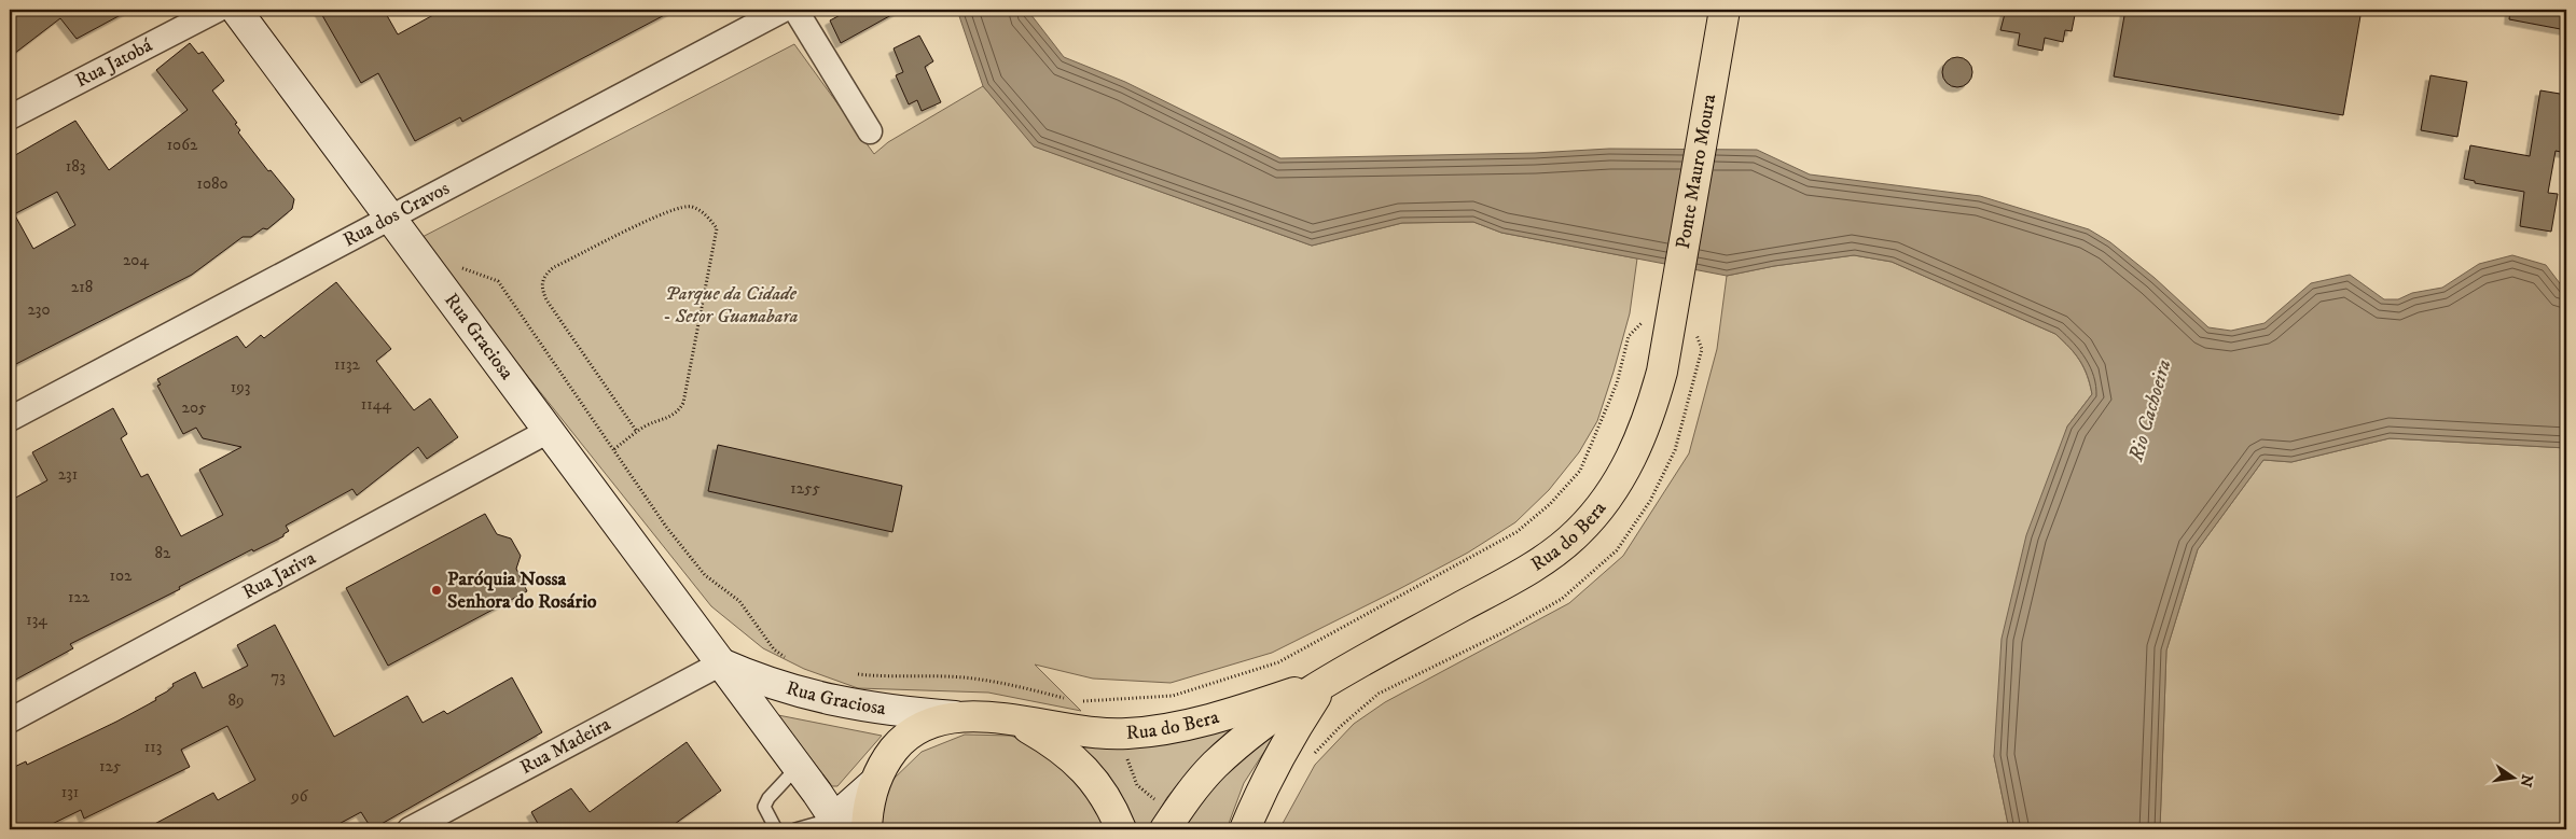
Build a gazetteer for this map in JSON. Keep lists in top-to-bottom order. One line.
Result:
{"streets":{"main road":["Ponte Mauro Moura","Rua Graciosa","Rua do Bera"],"street":["Rua Jatobá","Rua dos Cravos","Rua Jariva","Rua Madeira"]},"crossings":[["Ponte Mauro Moura","Rua do Bera"],["Rua dos Cravos","Rua Graciosa"],["Rua Graciosa","Rua do Bera"],["Rua Graciosa","Rua Jariva"],["Rua Graciosa","Rua Madeira"]],"water":["Rio Cachoeira"],"parks":["Parque da Cidade - Setor Guanabara"],"places":["Paróquia Nossa Senhora do Rosário"],"house_numbers":["1062","183","1080","204","218","230","1132","193","1144","205","231","1255","82","102","122","134","73","89","113","125","131","96"],"north":"right"}
